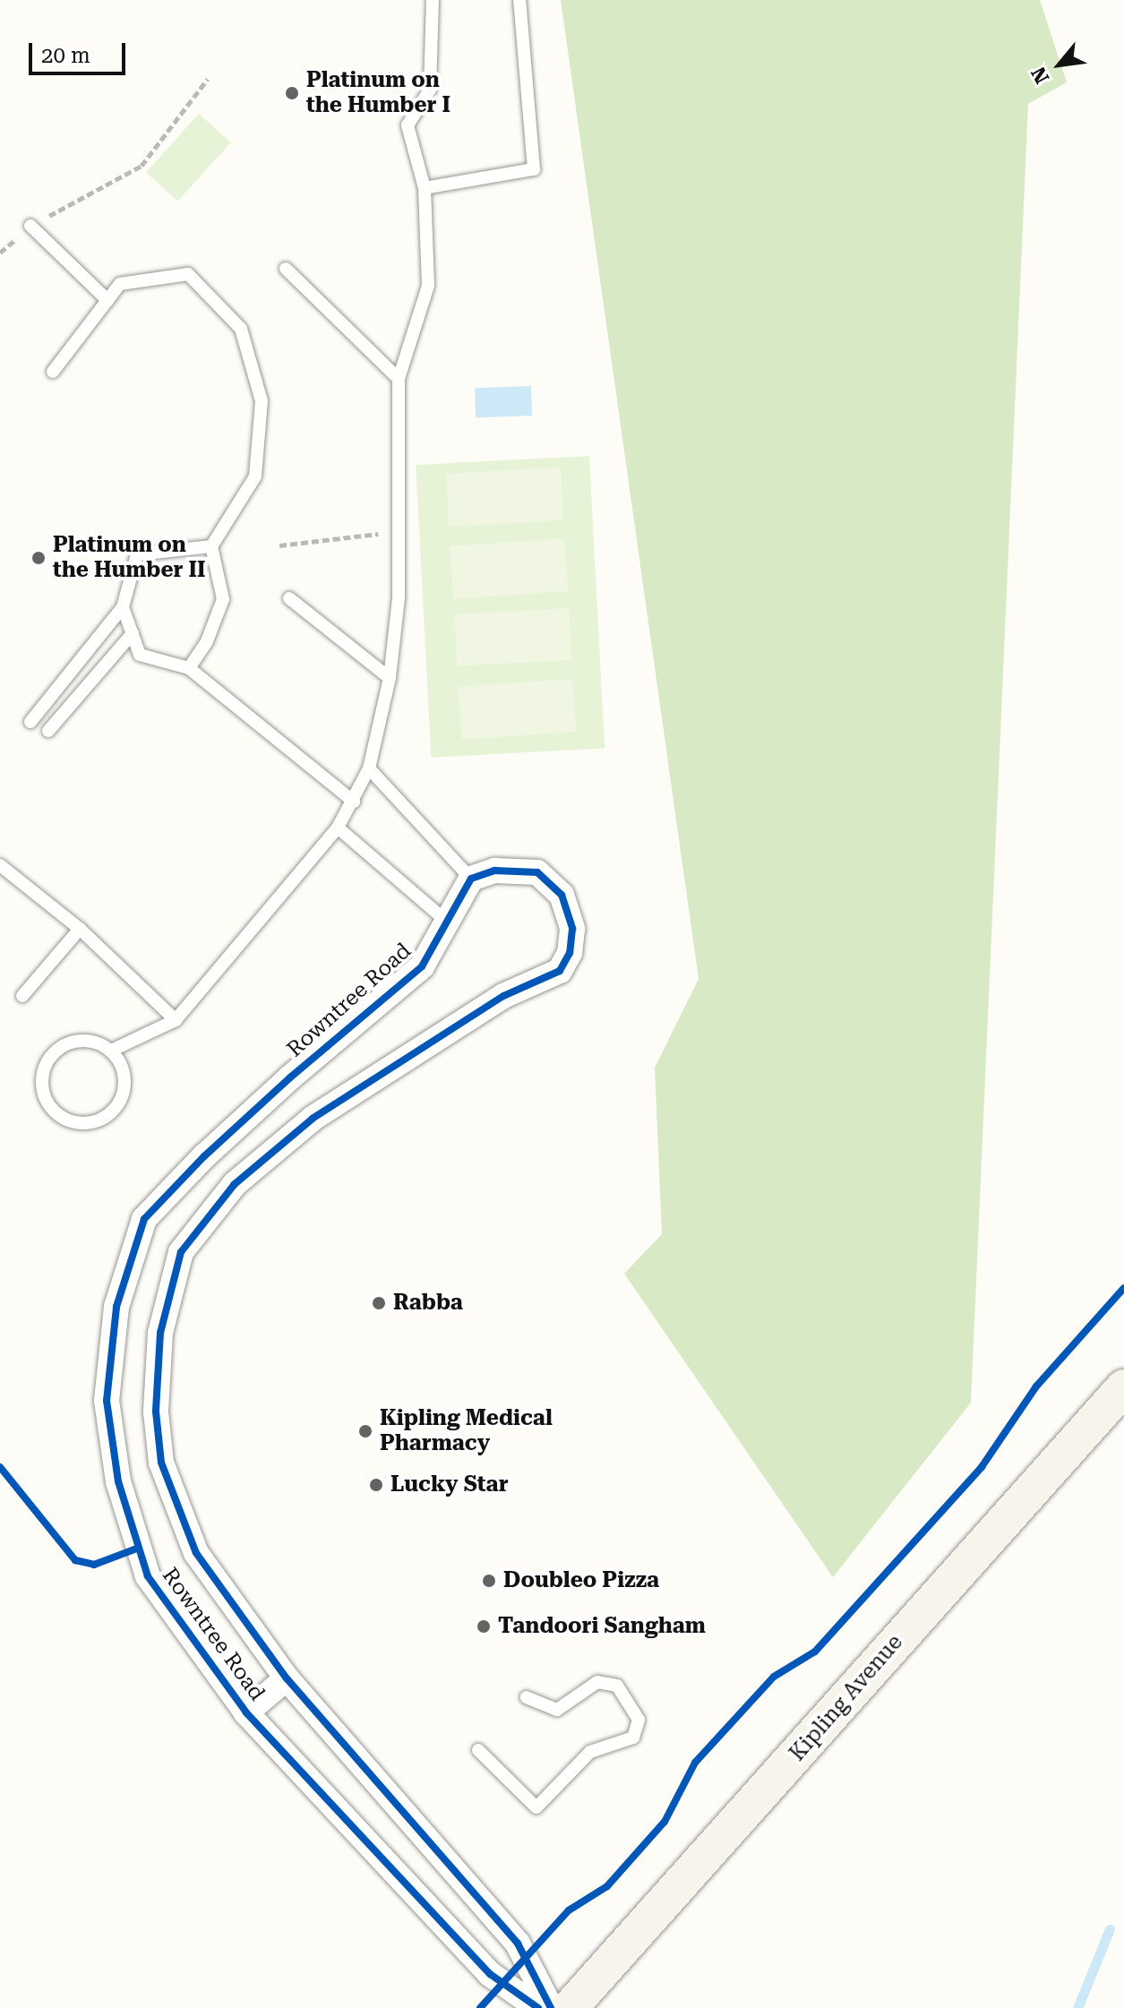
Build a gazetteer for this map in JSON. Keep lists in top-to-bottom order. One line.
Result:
{"streets":{"main road":["Kipling Avenue"],"street":["Rowntree Road"]},"places":["Platinum on the Humber I","Platinum on the Humber II","Rabba","Kipling Medical Pharmacy","Lucky Star","Doubleo Pizza","Tandoori Sangham"],"scale_bar":"20 m","north":"bottom left"}
